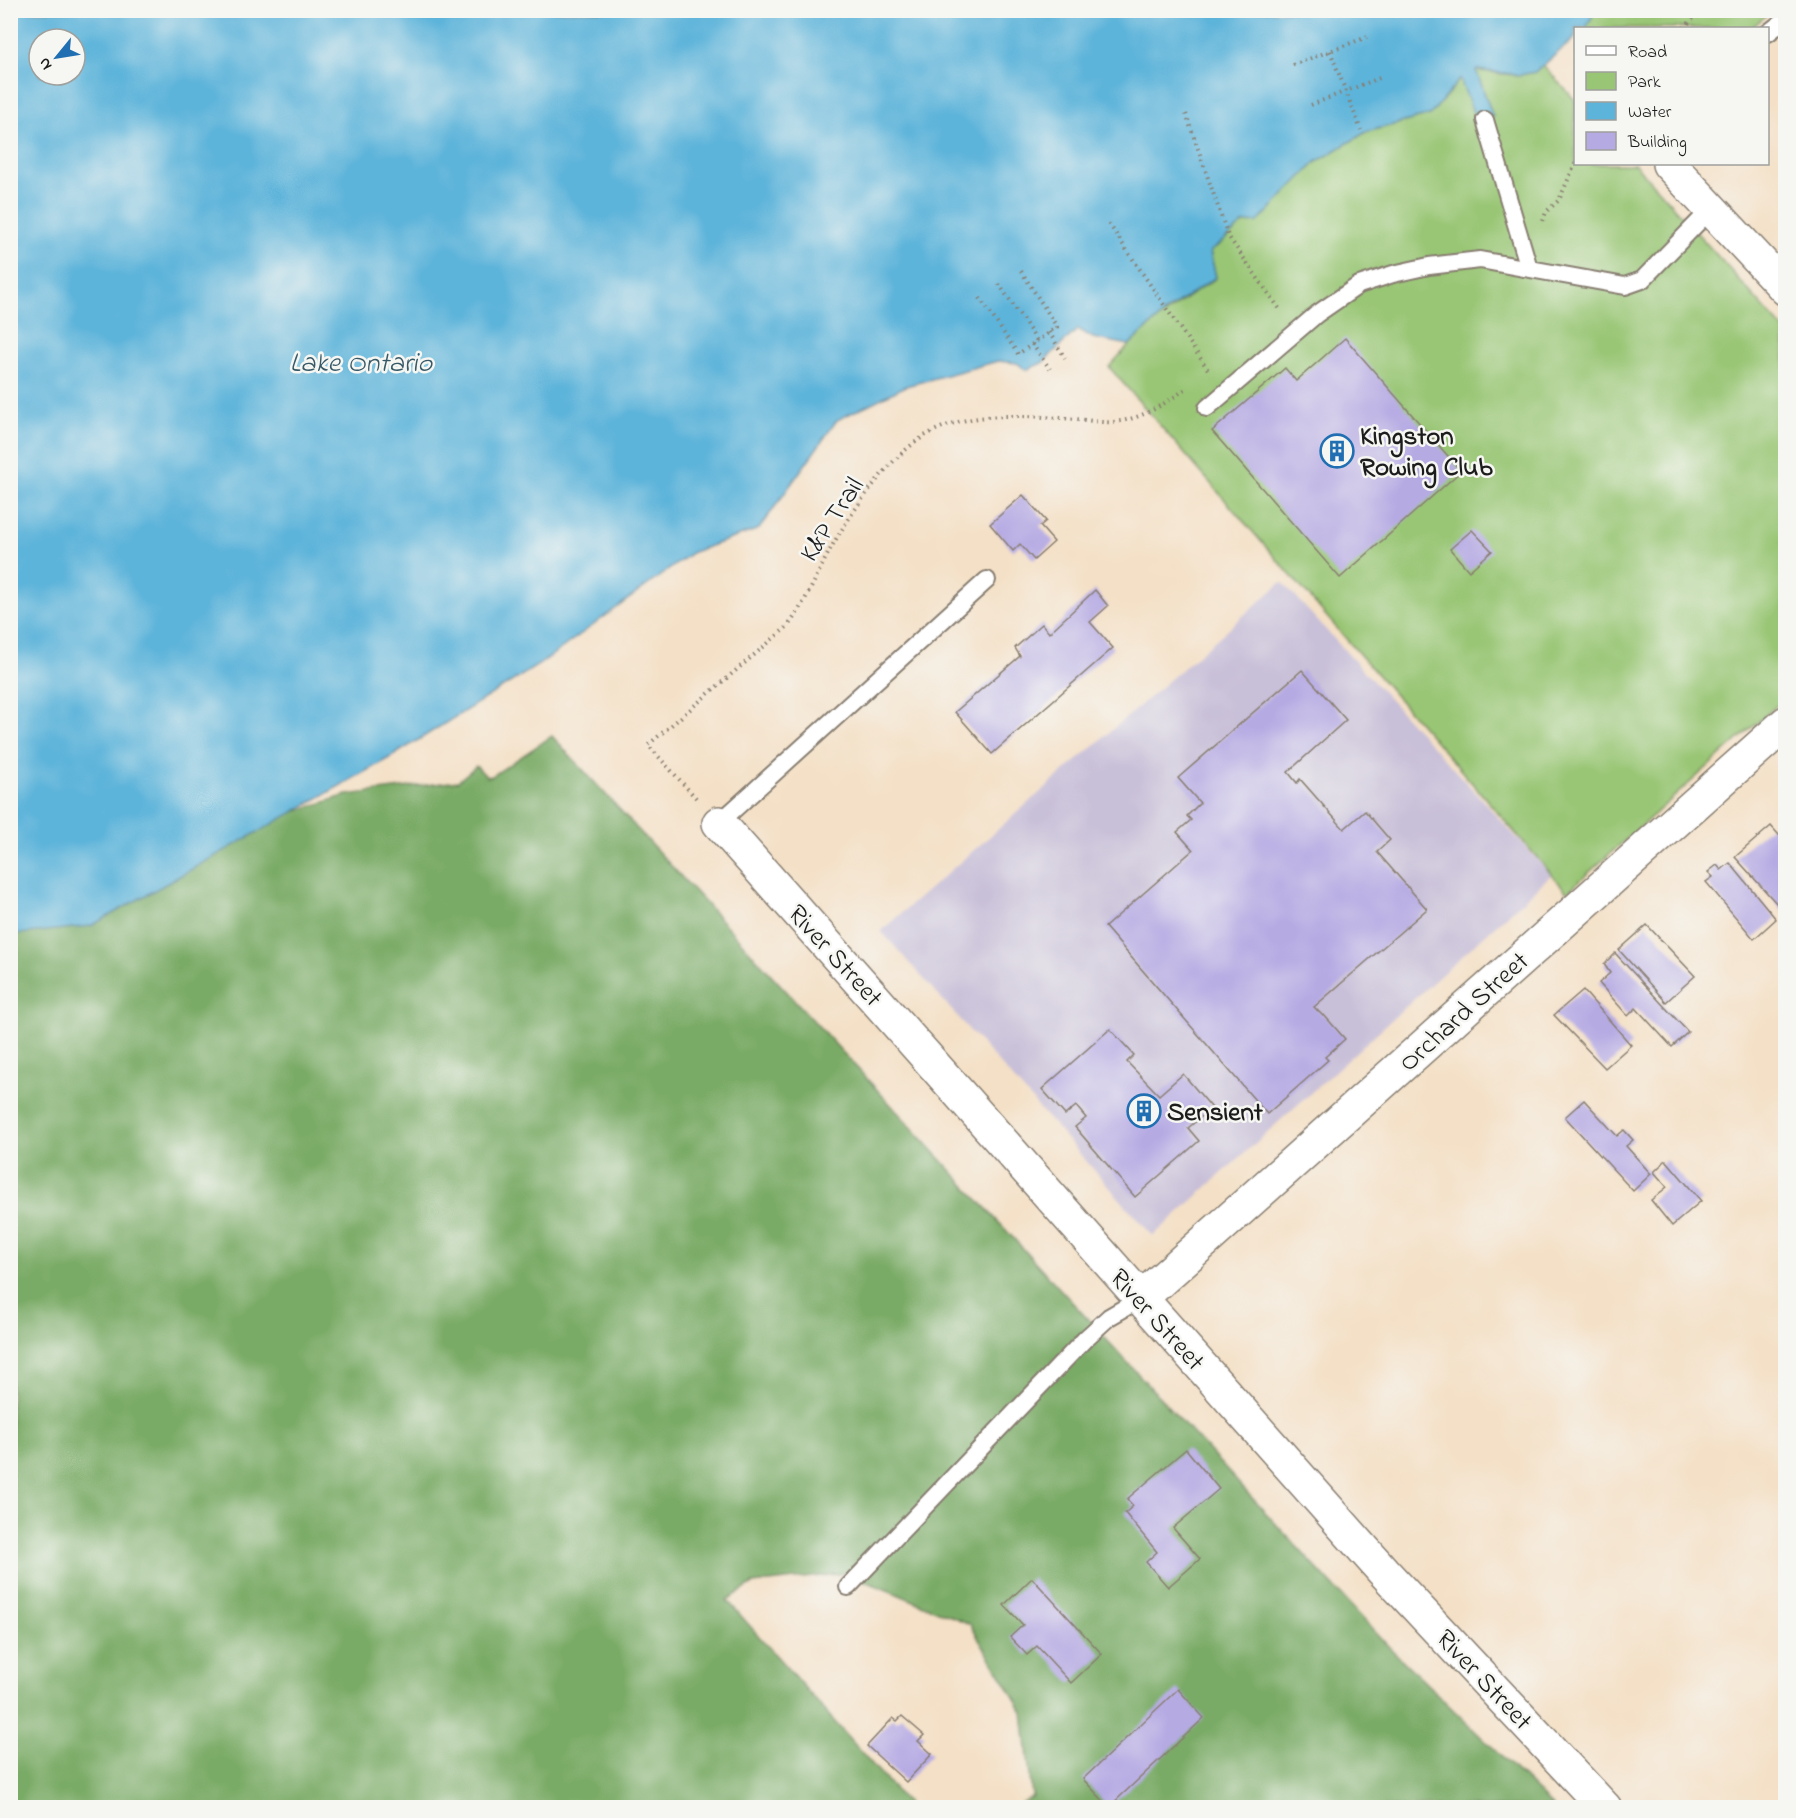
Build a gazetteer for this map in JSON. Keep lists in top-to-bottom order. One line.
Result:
{"streets":{"street":["River Street","Orchard Street"],"path":["K&P Trail"]},"crossings":[["K&P Trail","River Street"],["River Street","Orchard Street"]],"water":["Lake Ontario"],"places":{"building":["Kingston Rowing Club","Sensient"]},"legend":["Road","Park","Water","Building"],"north":"bottom left"}
